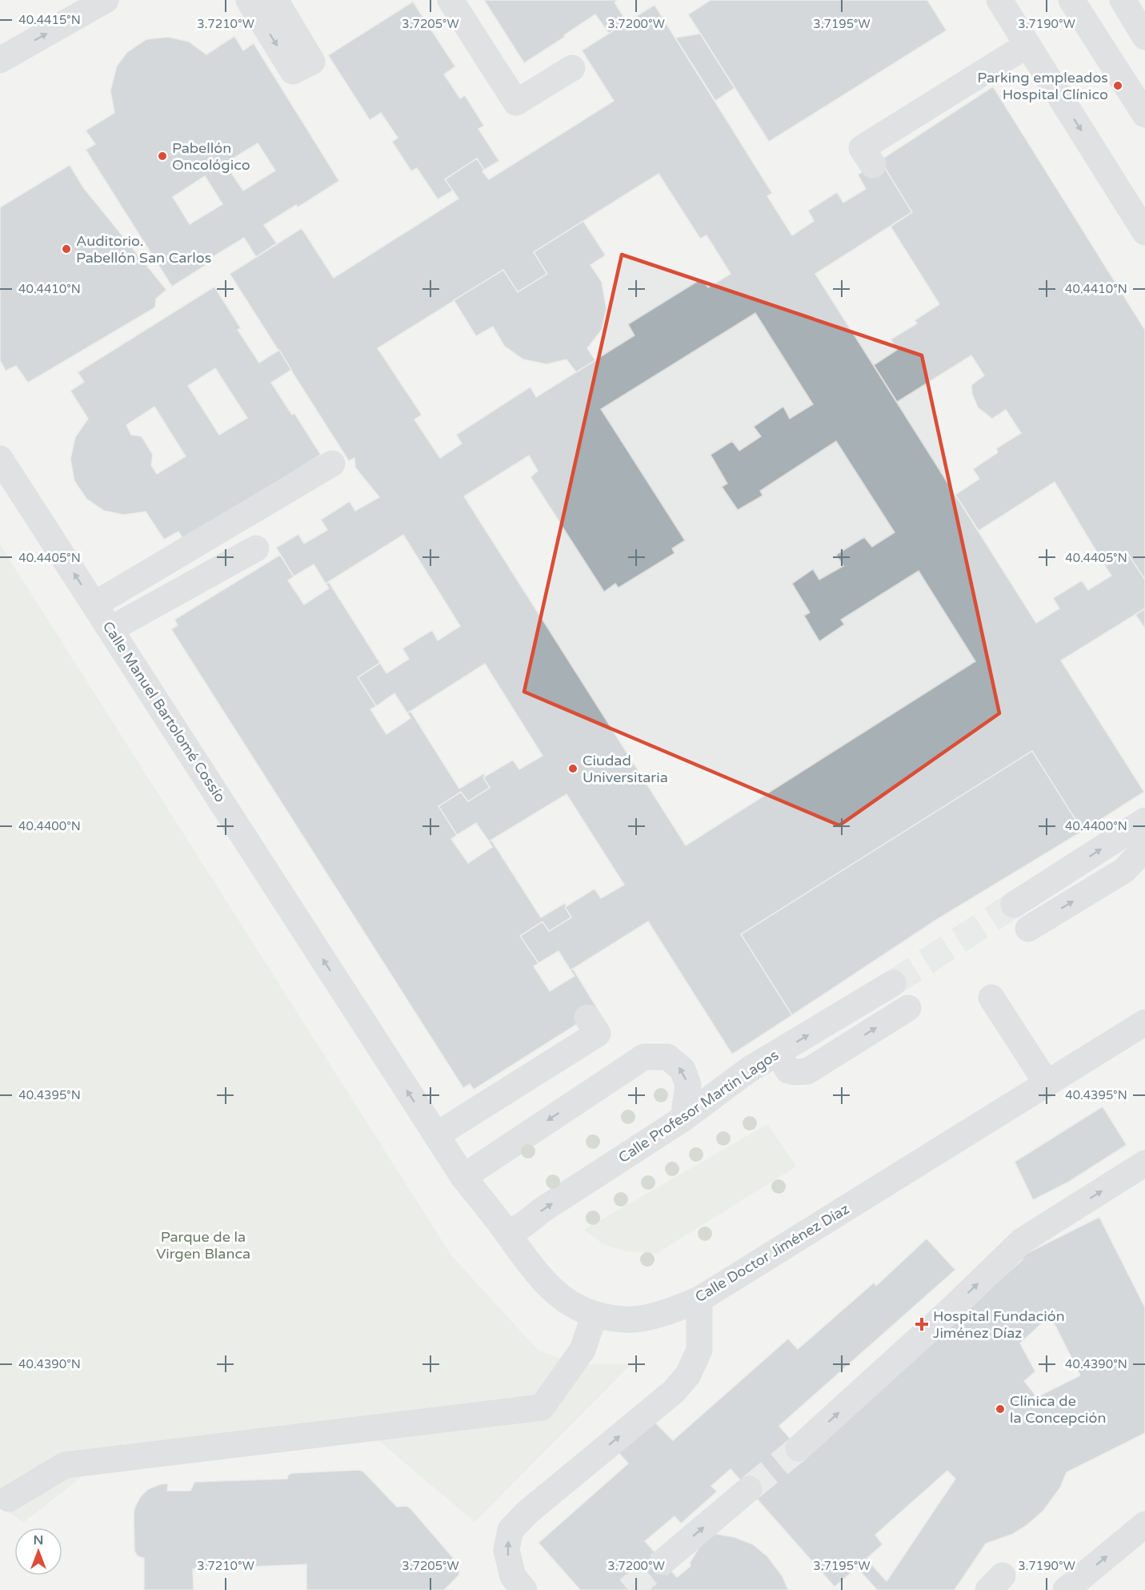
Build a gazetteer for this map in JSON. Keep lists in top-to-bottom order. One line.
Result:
{"streets":{"street":["Calle Manuel Bartolomé Cossío","Calle Profesor Martín Lagos","Calle Doctor Jiménez Díaz"]},"crossings":[["Calle Manuel Bartolomé Cossío","Calle Doctor Jiménez Díaz"],["Calle Profesor Martín Lagos","Calle Doctor Jiménez Díaz"]],"one_way":["Calle Manuel Bartolomé Cossío"],"parks":["Parque de la Virgen Blanca"],"places":{"other":["Parking empleados Hospital Clínico","Pabellón Oncológico","Auditorio. Pabellón San Carlos","Ciudad Universitaria","Clínica de la Concepción"],"health":["Hospital Fundación Jiménez Díaz"]},"north":"top","coordinates":["40.4415°N","3.7210°W","3.7205°W","3.7200°W","3.7195°W","3.7190°W","40.4410°N","40.4405°N","40.4400°N","40.4395°N","40.4390°N"]}
